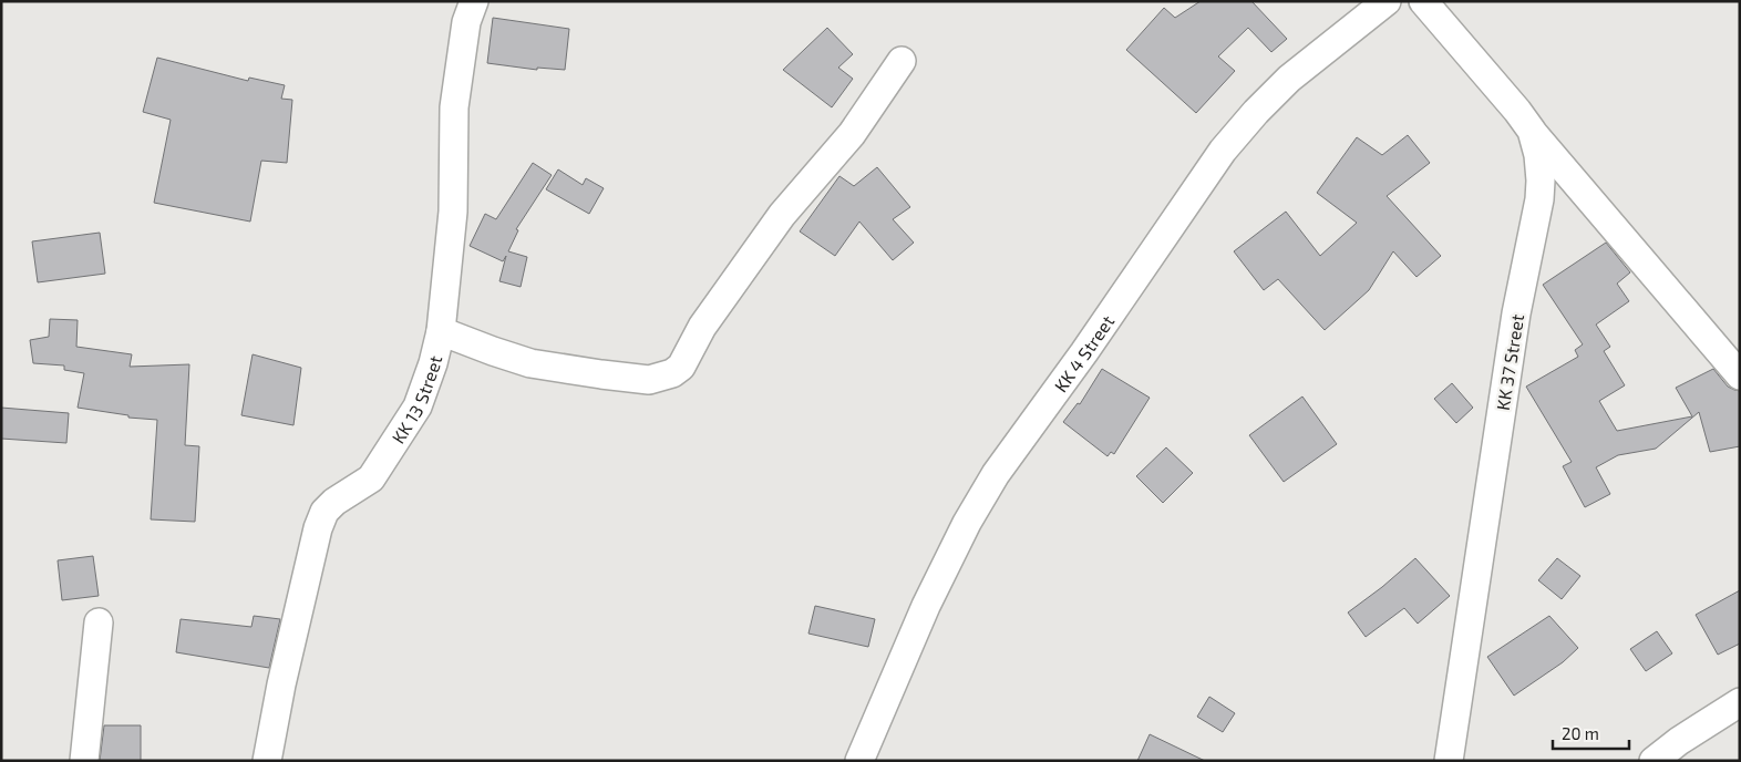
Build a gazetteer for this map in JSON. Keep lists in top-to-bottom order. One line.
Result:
{"streets":{"street":["KK 4 Street","KK 37 Street","KK 13 Street"]},"scale_bar":"20 m"}
